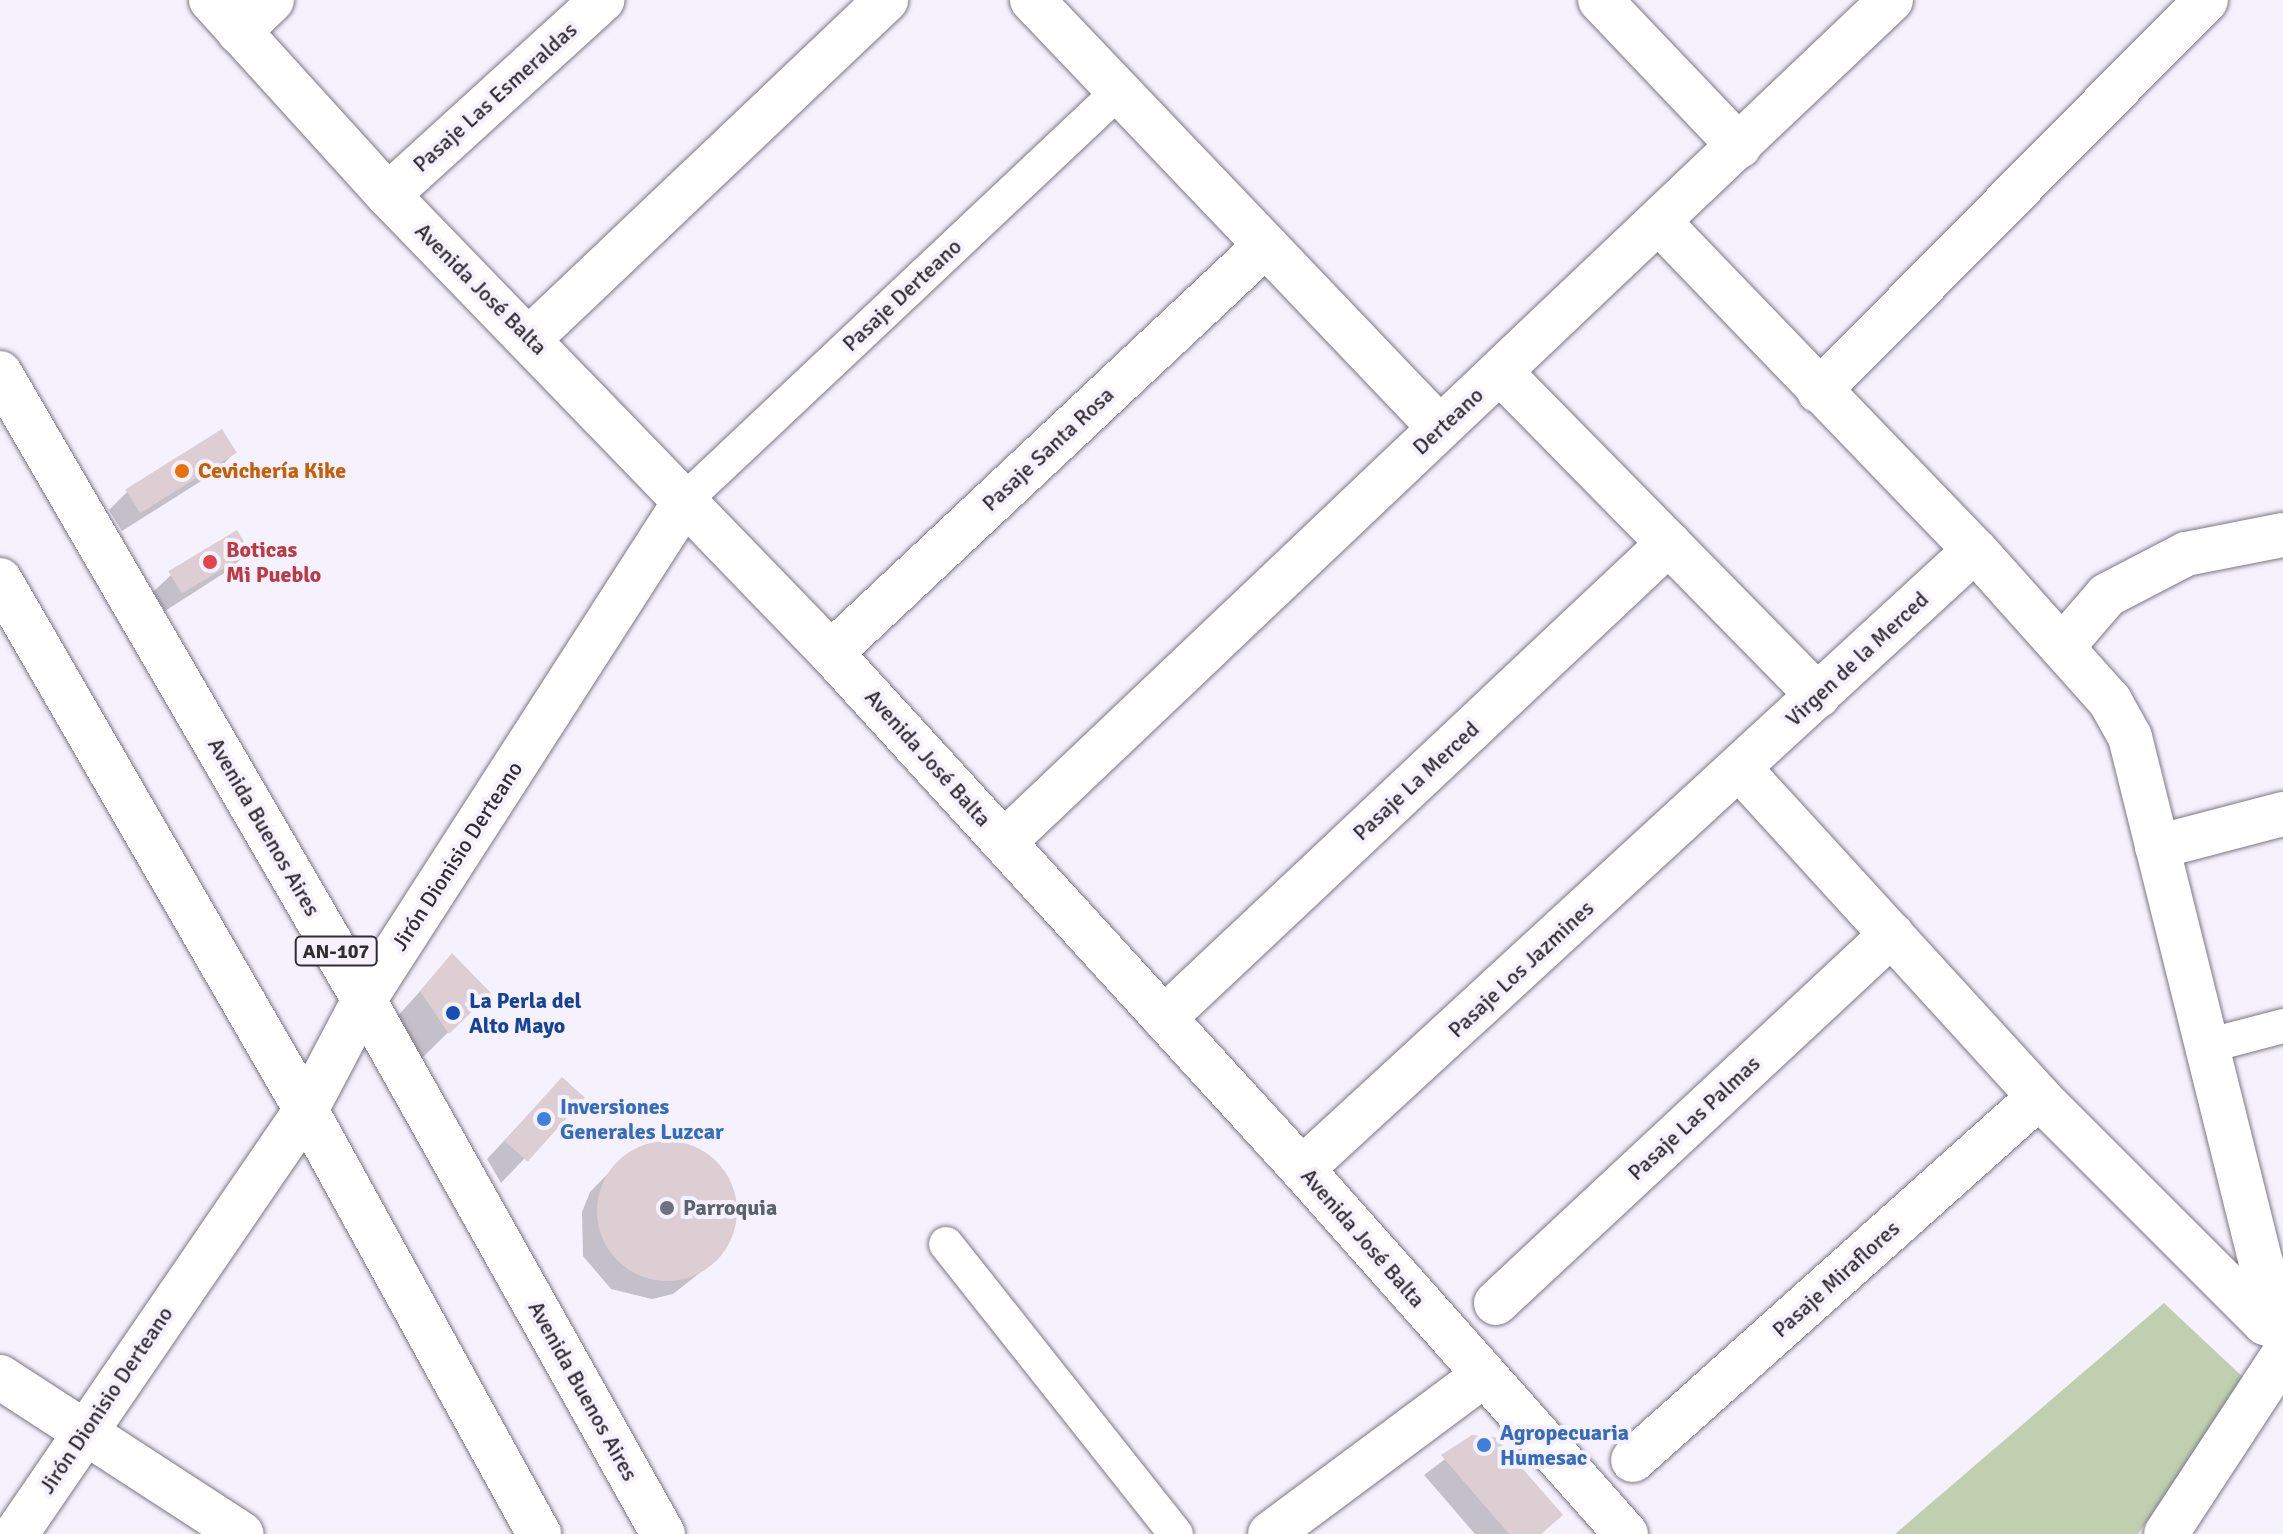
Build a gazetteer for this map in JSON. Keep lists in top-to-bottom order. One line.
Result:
{"streets":{"street":["Pasaje Las Esmeraldas","Avenida José Balta","Pasaje Derteano","Derteano","Pasaje Santa Rosa","Virgen de la Merced","Pasaje La Merced","Avenida Buenos Aires","Jirón Dionisio Derteano","AN-107","Pasaje Los Jazmines","Pasaje Las Palmas","Pasaje Miraflores"]},"crossings":[["Pasaje Las Esmeraldas","Avenida José Balta"],["Avenida José Balta","Pasaje Derteano"],["Avenida José Balta","Derteano"],["Avenida José Balta","Pasaje Santa Rosa"],["Avenida José Balta","Pasaje La Merced"],["Avenida José Balta","Jirón Dionisio Derteano"],["Avenida José Balta","Pasaje Los Jazmines"],["Pasaje Derteano","Jirón Dionisio Derteano"],["Virgen de la Merced","Pasaje Los Jazmines"],["Avenida Buenos Aires","Jirón Dionisio Derteano"]],"places":["Cevichería Kike","Boticas Mi Pueblo","La Perla del Alto Mayo","Inversiones Generales Luzcar","Parroquia","Agropecuaria Humesac"]}
